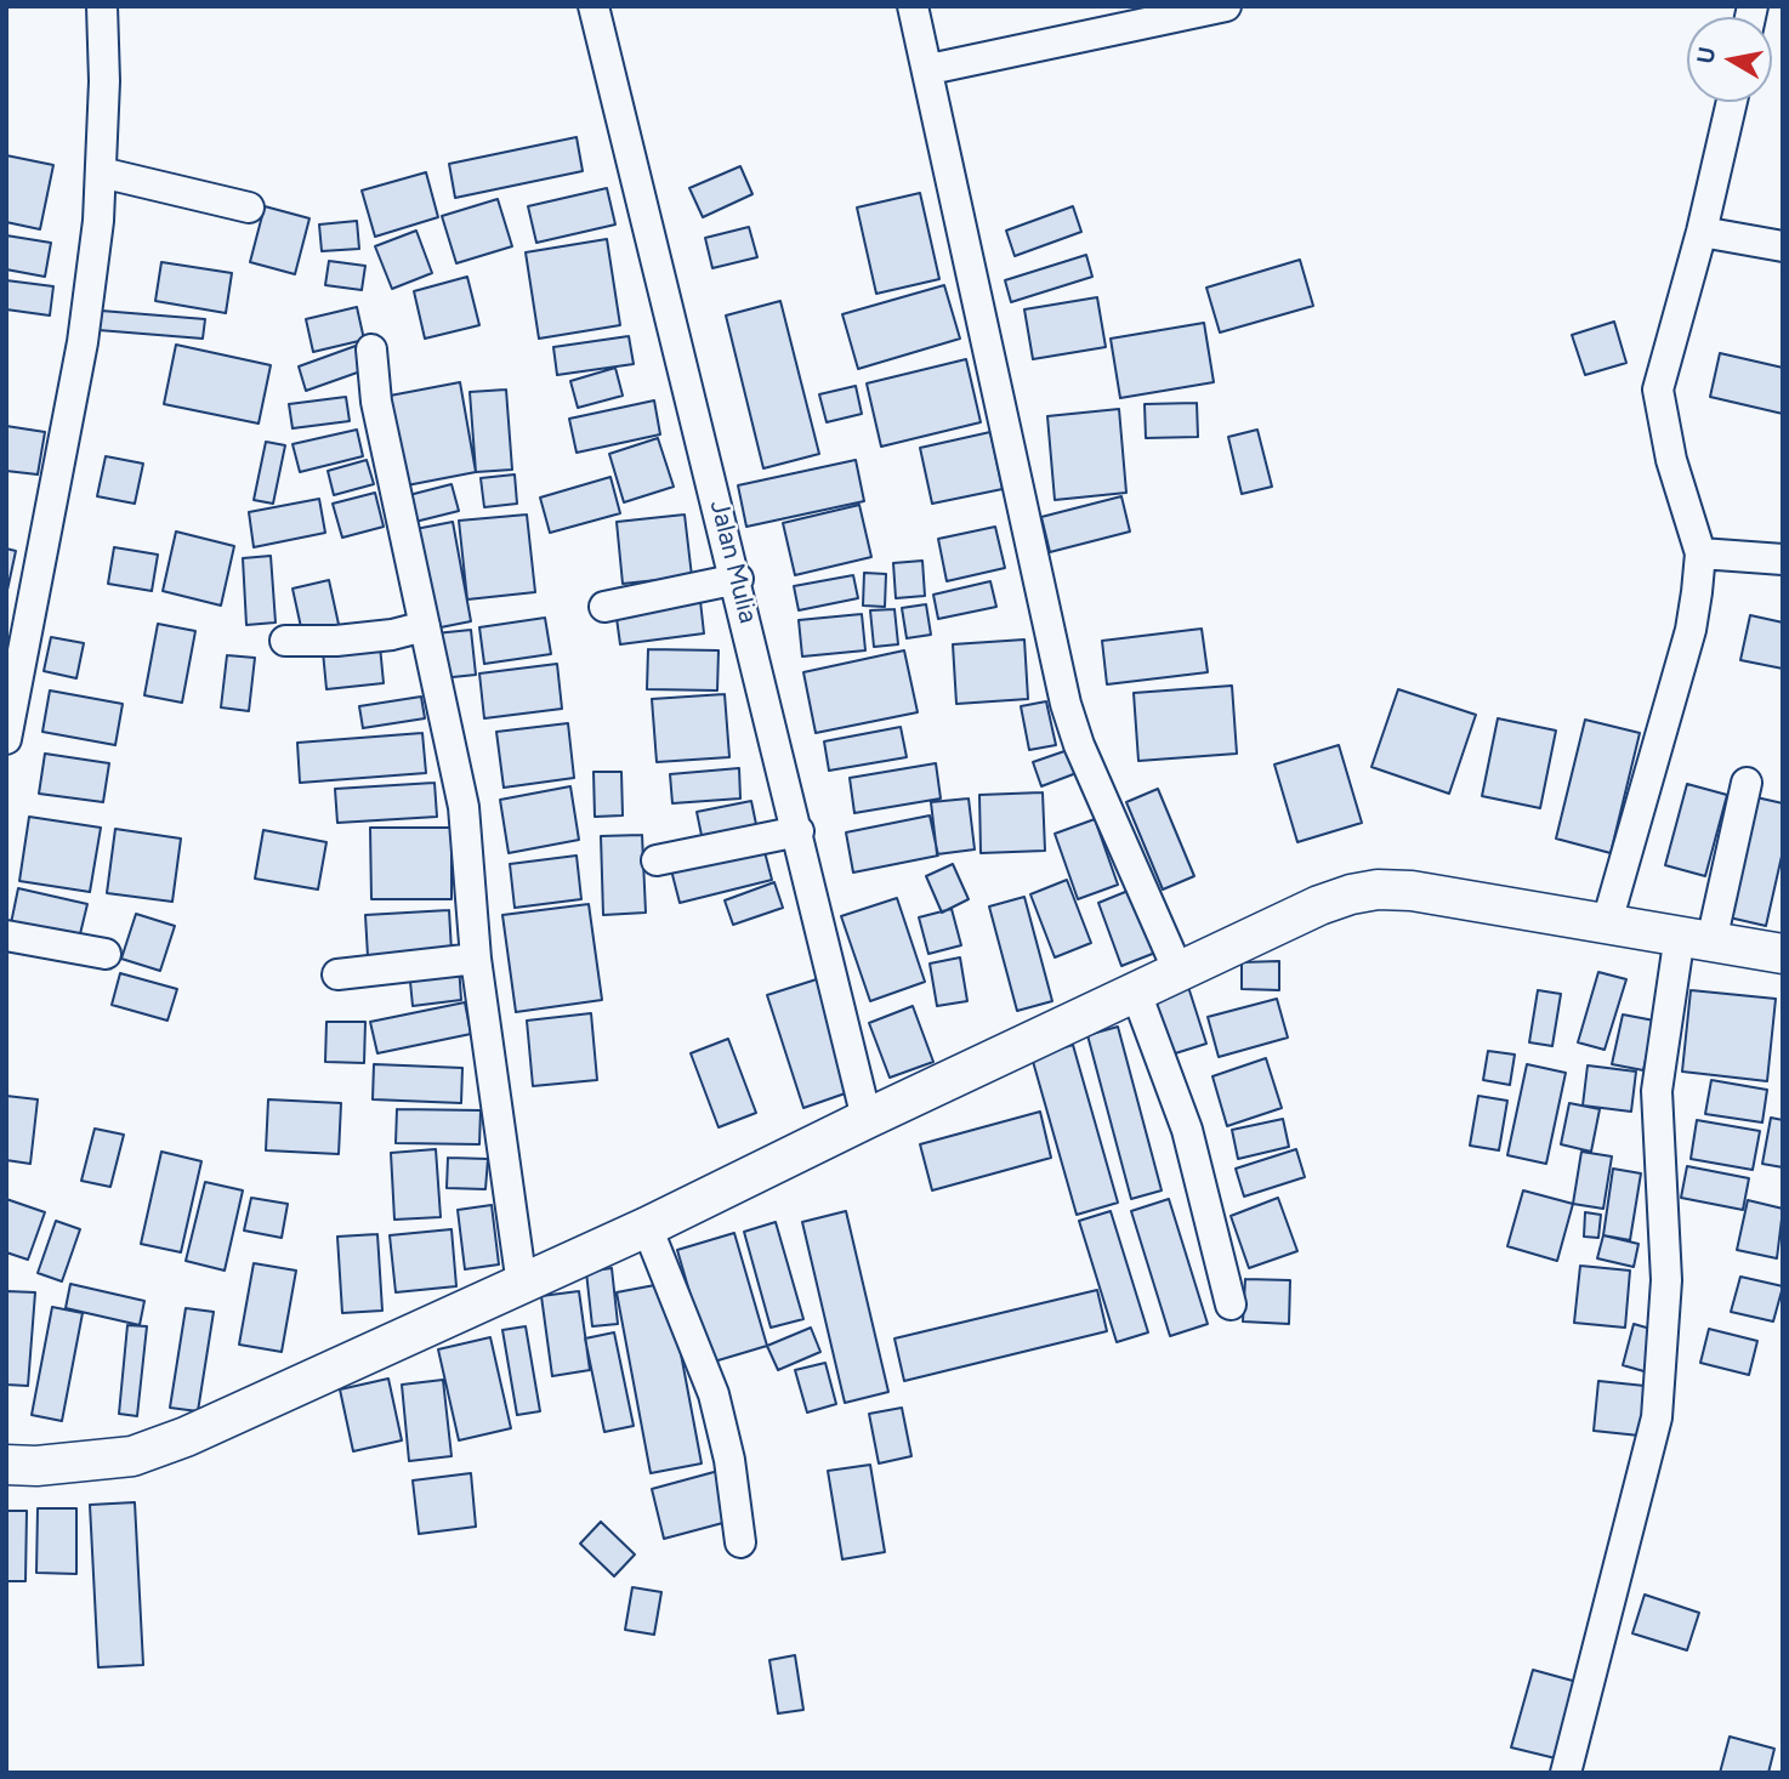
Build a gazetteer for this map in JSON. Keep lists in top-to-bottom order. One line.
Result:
{"streets":{"street":["Jalan Mulia"]},"north":"left"}
